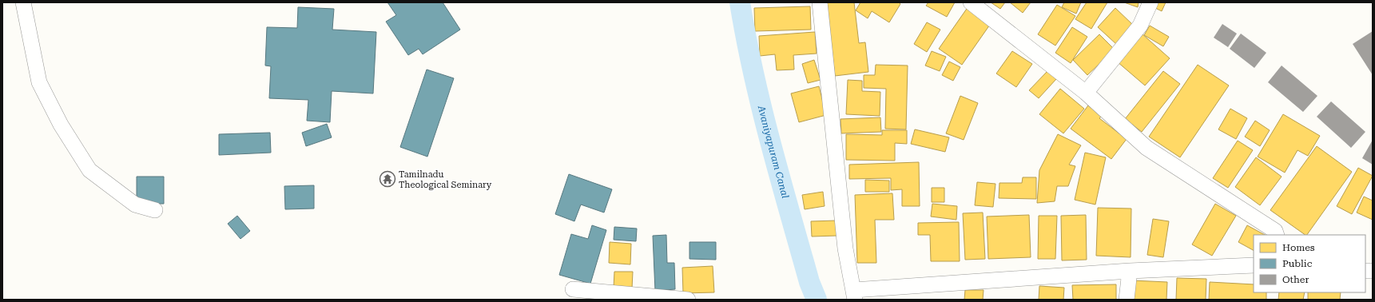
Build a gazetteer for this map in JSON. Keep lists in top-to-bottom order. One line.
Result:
{"water":["Avaniyapuram Canal"],"places":{"temple":["Tamilnadu Theological Seminary"]},"legend":["Homes","Public","Other"]}
